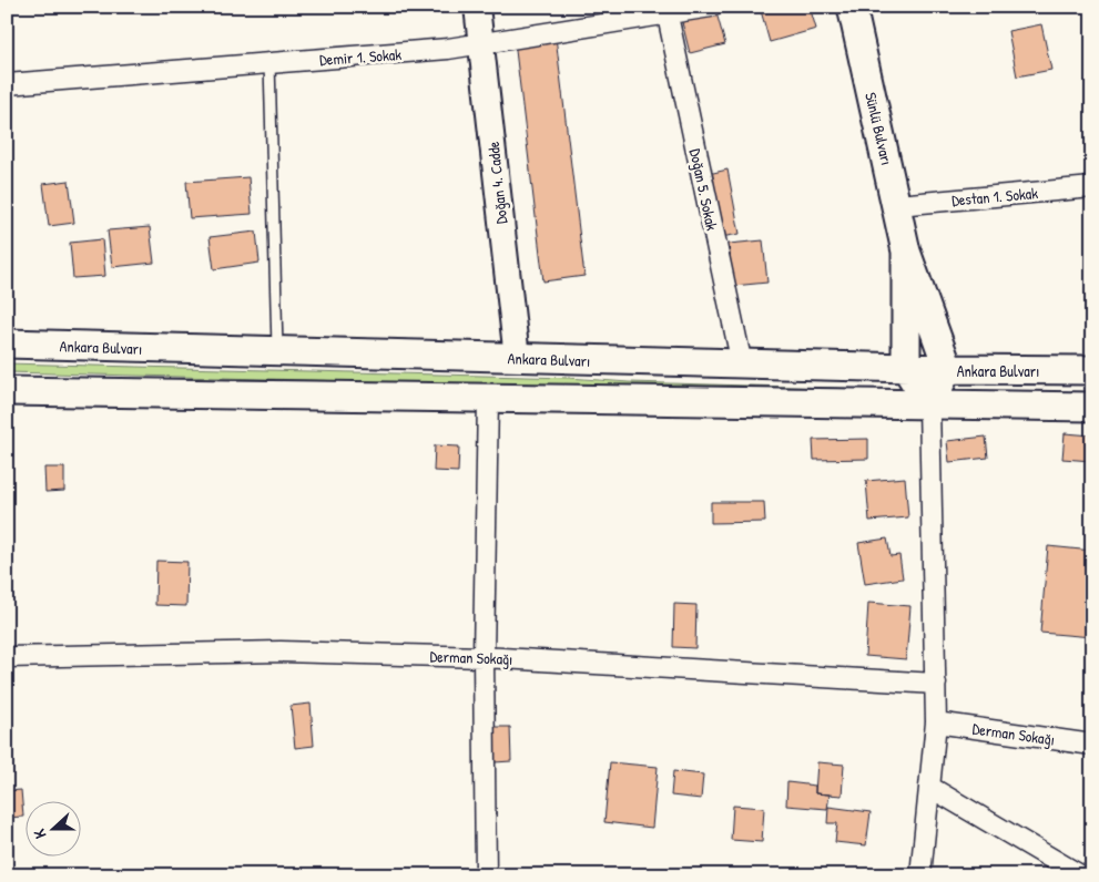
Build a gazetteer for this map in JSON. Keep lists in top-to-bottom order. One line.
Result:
{"streets":{"main road":["Sünlü Bulvarı","Ankara Bulvarı"],"street":["Demir 1. Sokak","Doğan 4. Cadde","Doğan 5. Sokak","Destan 1. Sokak","Derman Sokağı"]},"crossings":[["Demir 1. Sokak","Doğan 4. Cadde"],["Demir 1. Sokak","Doğan 5. Sokak"],["Sünlü Bulvarı","Destan 1. Sokak"],["Sünlü Bulvarı","Ankara Bulvarı"],["Doğan 4. Cadde","Ankara Bulvarı"],["Doğan 5. Sokak","Ankara Bulvarı"]],"north":"left"}
